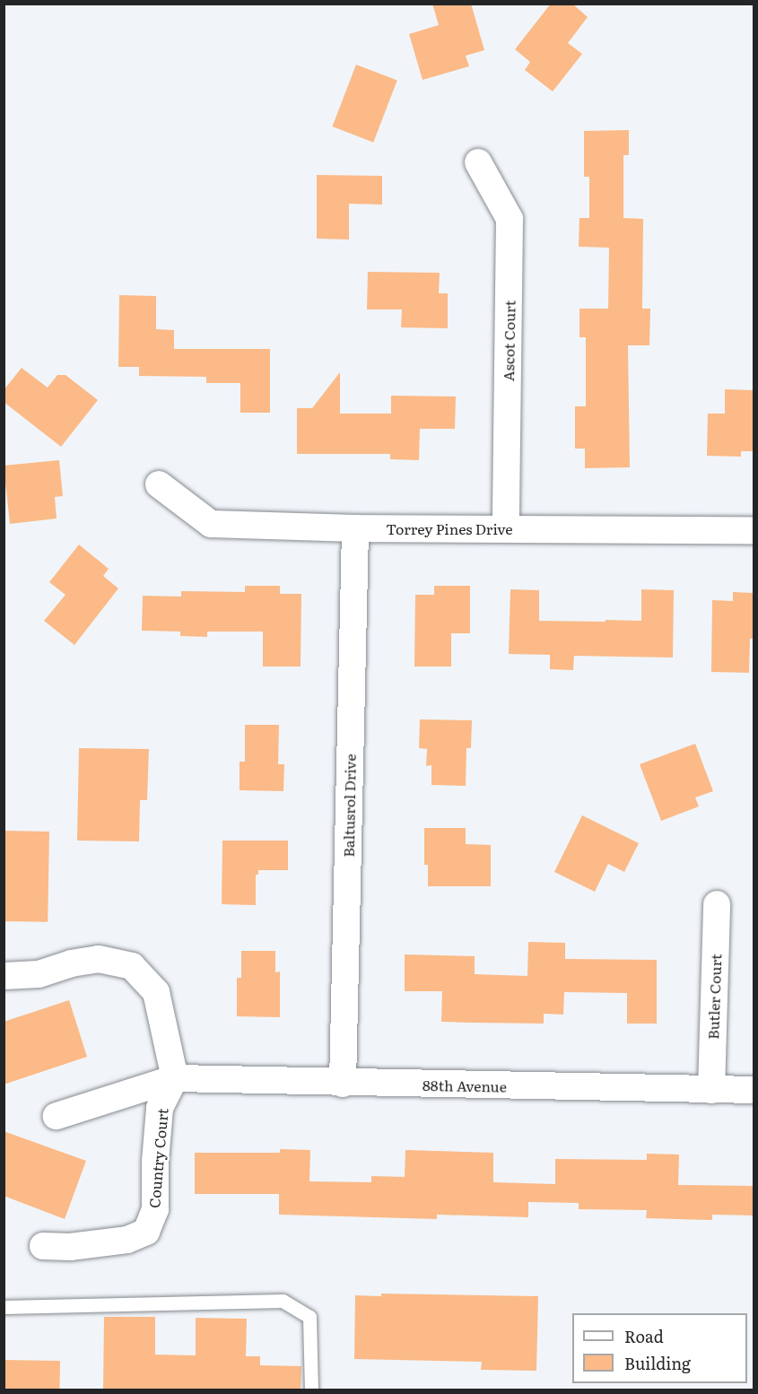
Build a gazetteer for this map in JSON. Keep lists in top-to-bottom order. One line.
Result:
{"streets":{"street":["Ascot Court","Torrey Pines Drive","Baltusrol Drive","Butler Court","88th Avenue","Country Court"]},"crossings":[["Ascot Court","Torrey Pines Drive"],["Torrey Pines Drive","Baltusrol Drive"],["Baltusrol Drive","88th Avenue"],["Butler Court","88th Avenue"],["88th Avenue","Country Court"]],"legend":["Road","Building"]}
